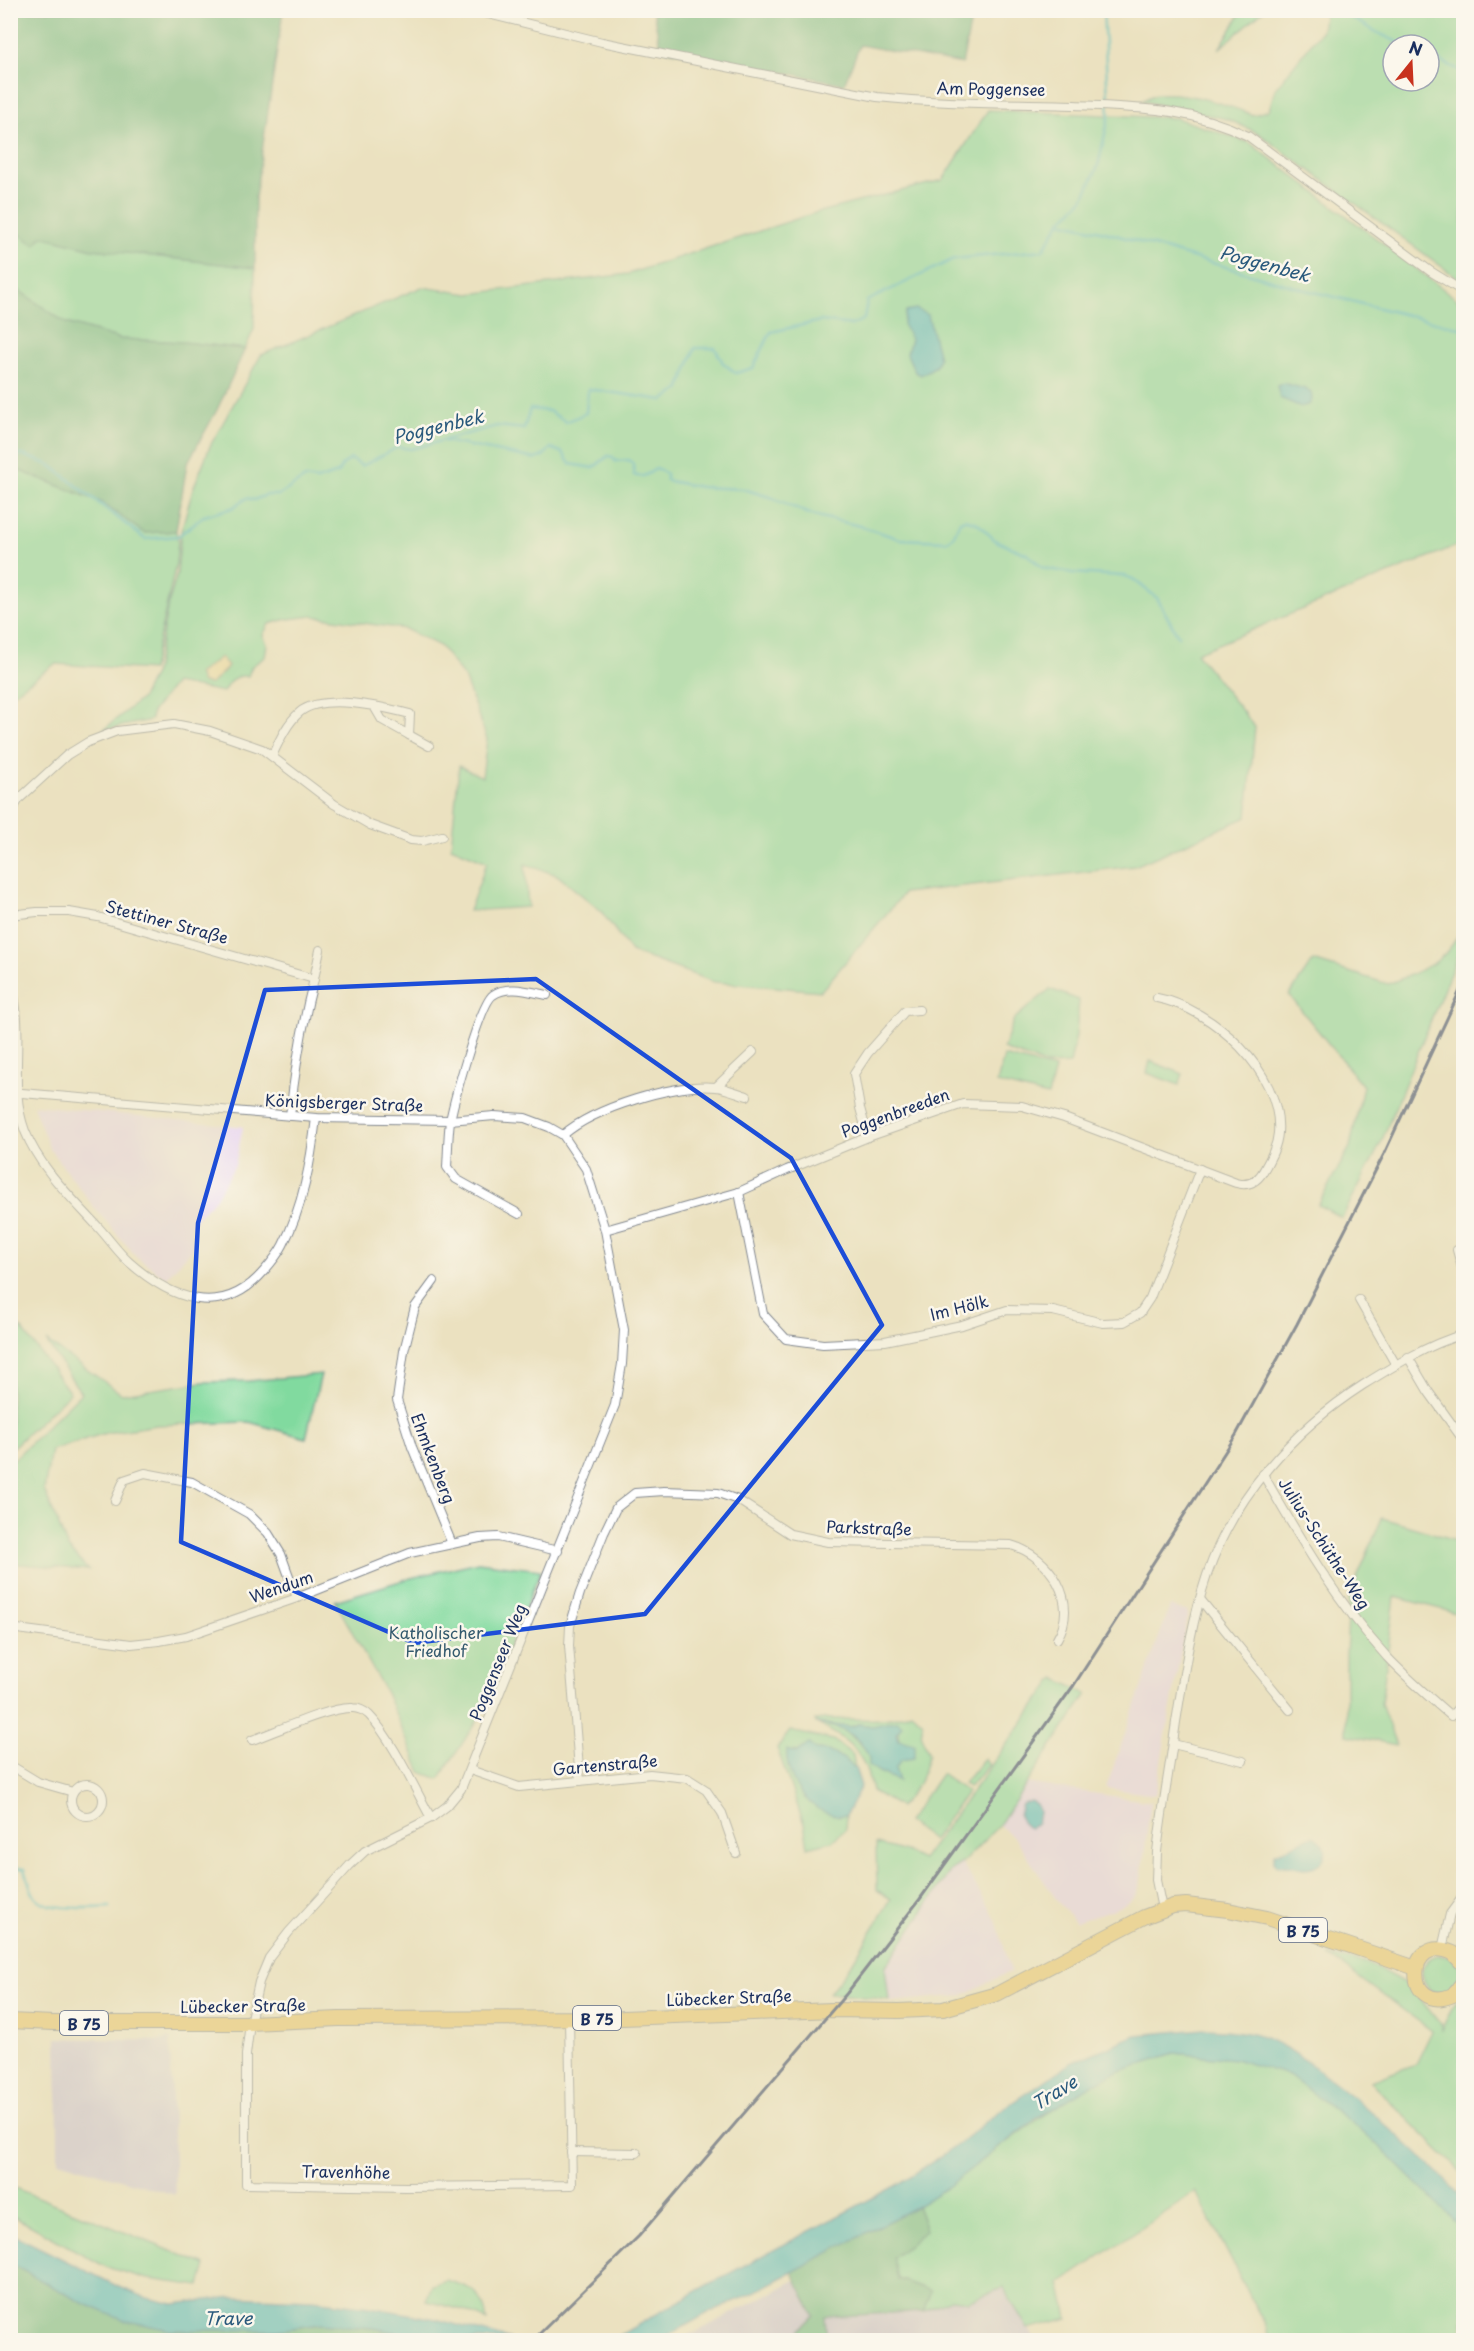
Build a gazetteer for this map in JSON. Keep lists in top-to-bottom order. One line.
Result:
{"streets":{"main road":["B 75","Lübecker Straße"],"street":["Am Poggensee","Stettiner Straße","Königsberger Straße","Poggenbreeden","Im Hölk","Ehmkenberg","Parkstraße","Julius-Schüthe-Weg","Wendum","Poggenseer Weg","Gartenstraße","Travenhöhe"]},"crossings":[["Poggenbreeden","Im Hölk"],["Poggenbreeden","Poggenseer Weg"],["Ehmkenberg","Wendum"],["Parkstraße","Gartenstraße"],["Wendum","Poggenseer Weg"],["Poggenseer Weg","Gartenstraße"],["Poggenseer Weg","Lübecker Straße"],["Poggenseer Weg","Travenhöhe"],["Lübecker Straße","Travenhöhe"]],"water":["Poggenbek","Trave"],"parks":["Katholischer Friedhof"],"north":"top"}
